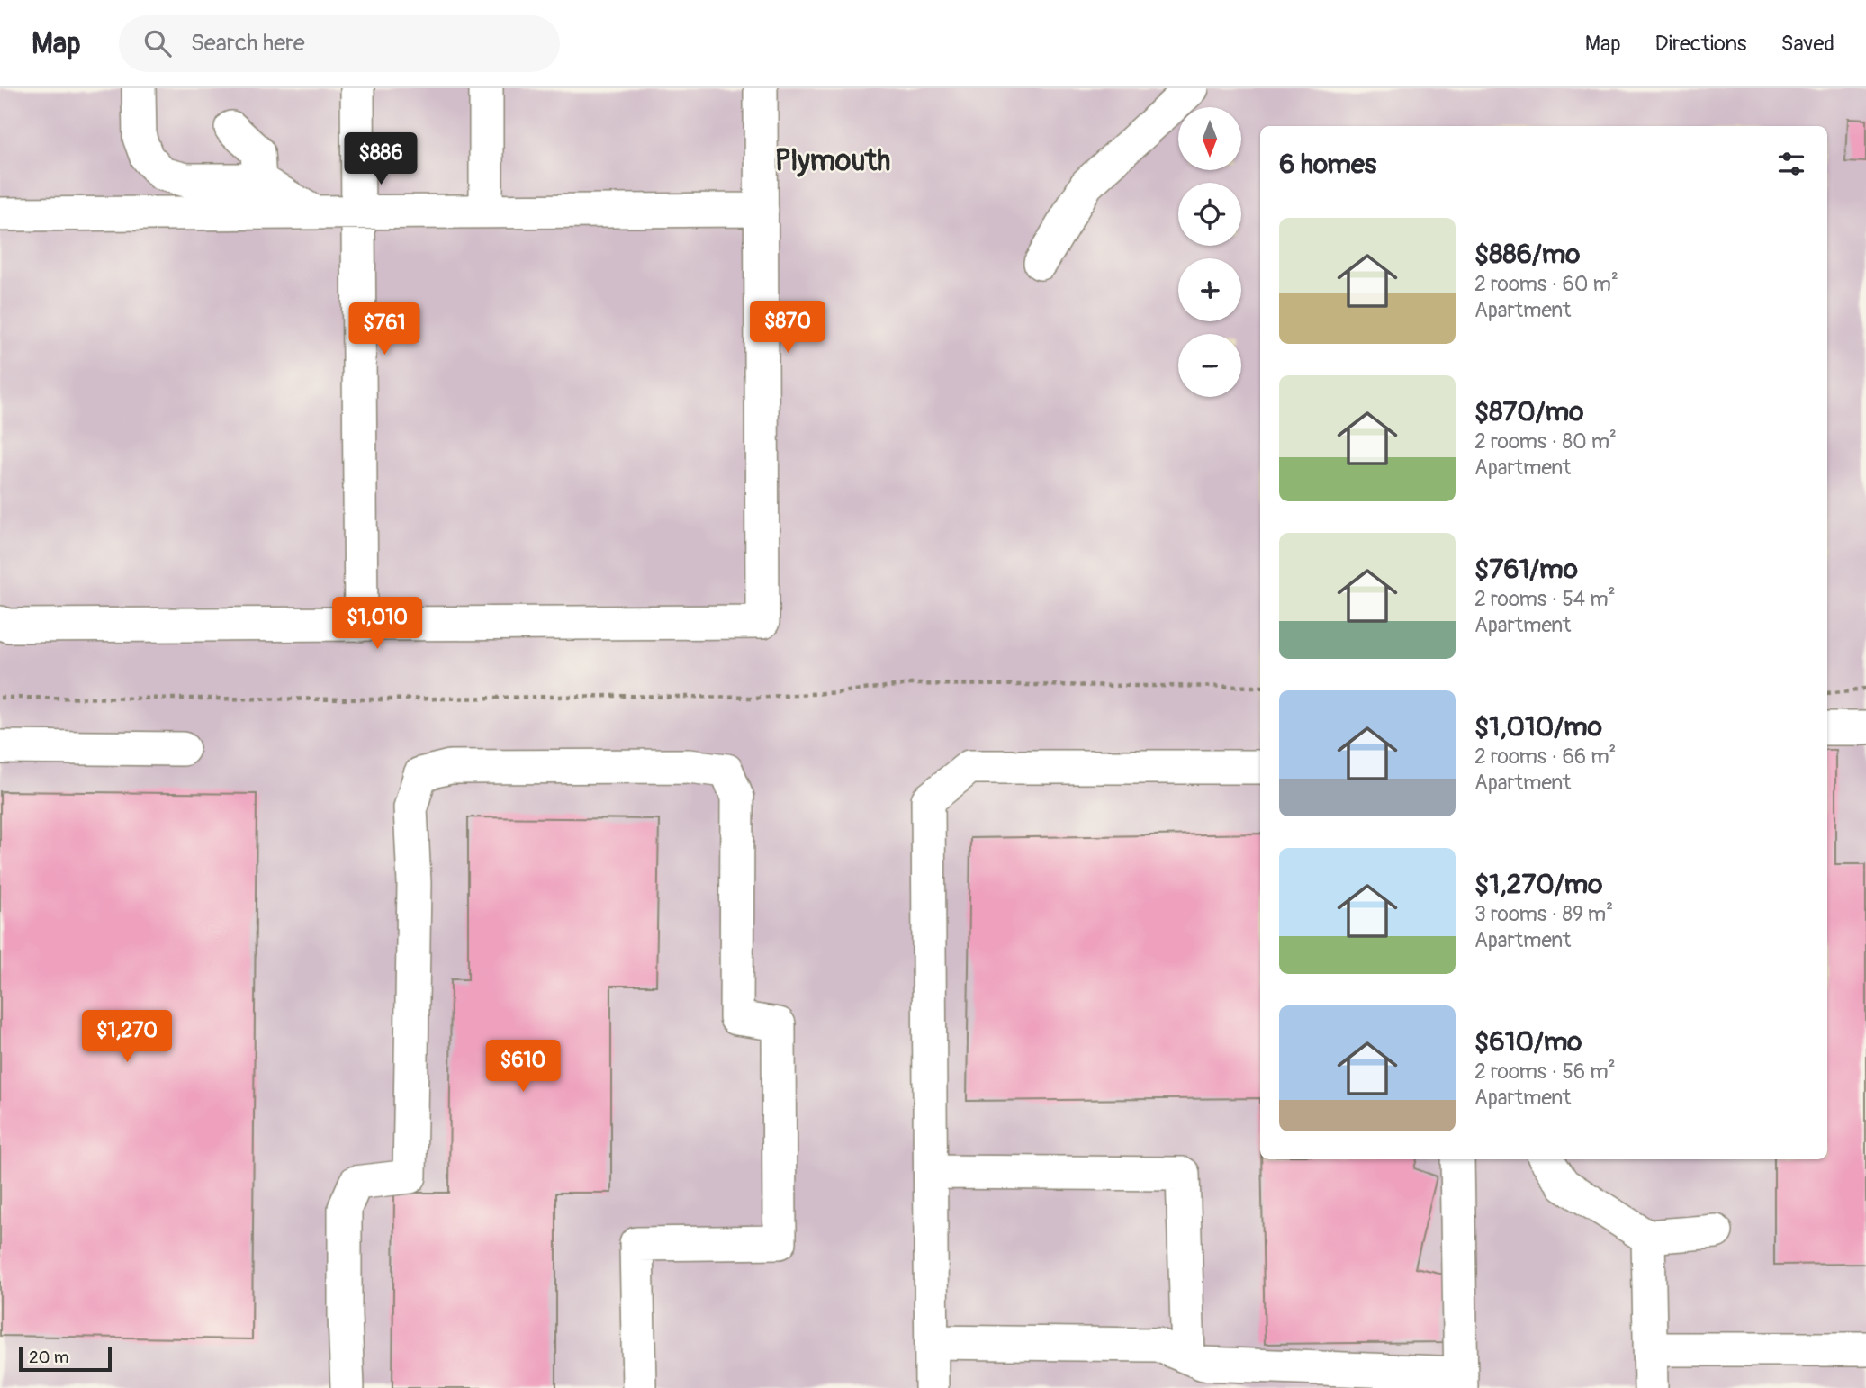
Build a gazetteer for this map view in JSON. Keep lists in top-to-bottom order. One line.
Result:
{"districts":["Plymouth"],"scale_bar":"20 m","north":"bottom","page":{"header":"Map","search":"Search here","nav":["Map","Directions","Saved"],"map_buttons":["+","−"],"heading":"6 homes","price":["$886","$870","$761","$1,010","$1,270","$610"],"list":[{"name":"$886/mo","note":"2 rooms · 60 m² · Apartment"},{"name":"$870/mo","note":"2 rooms · 80 m² · Apartment"},{"name":"$761/mo","note":"2 rooms · 54 m² · Apartment"},{"name":"$1,010/mo","note":"2 rooms · 66 m² · Apartment"},{"name":"$1,270/mo","note":"3 rooms · 89 m² · Apartment"},{"name":"$610/mo","note":"2 rooms · 56 m² · Apartment"}],"scale":"20 m"}}
